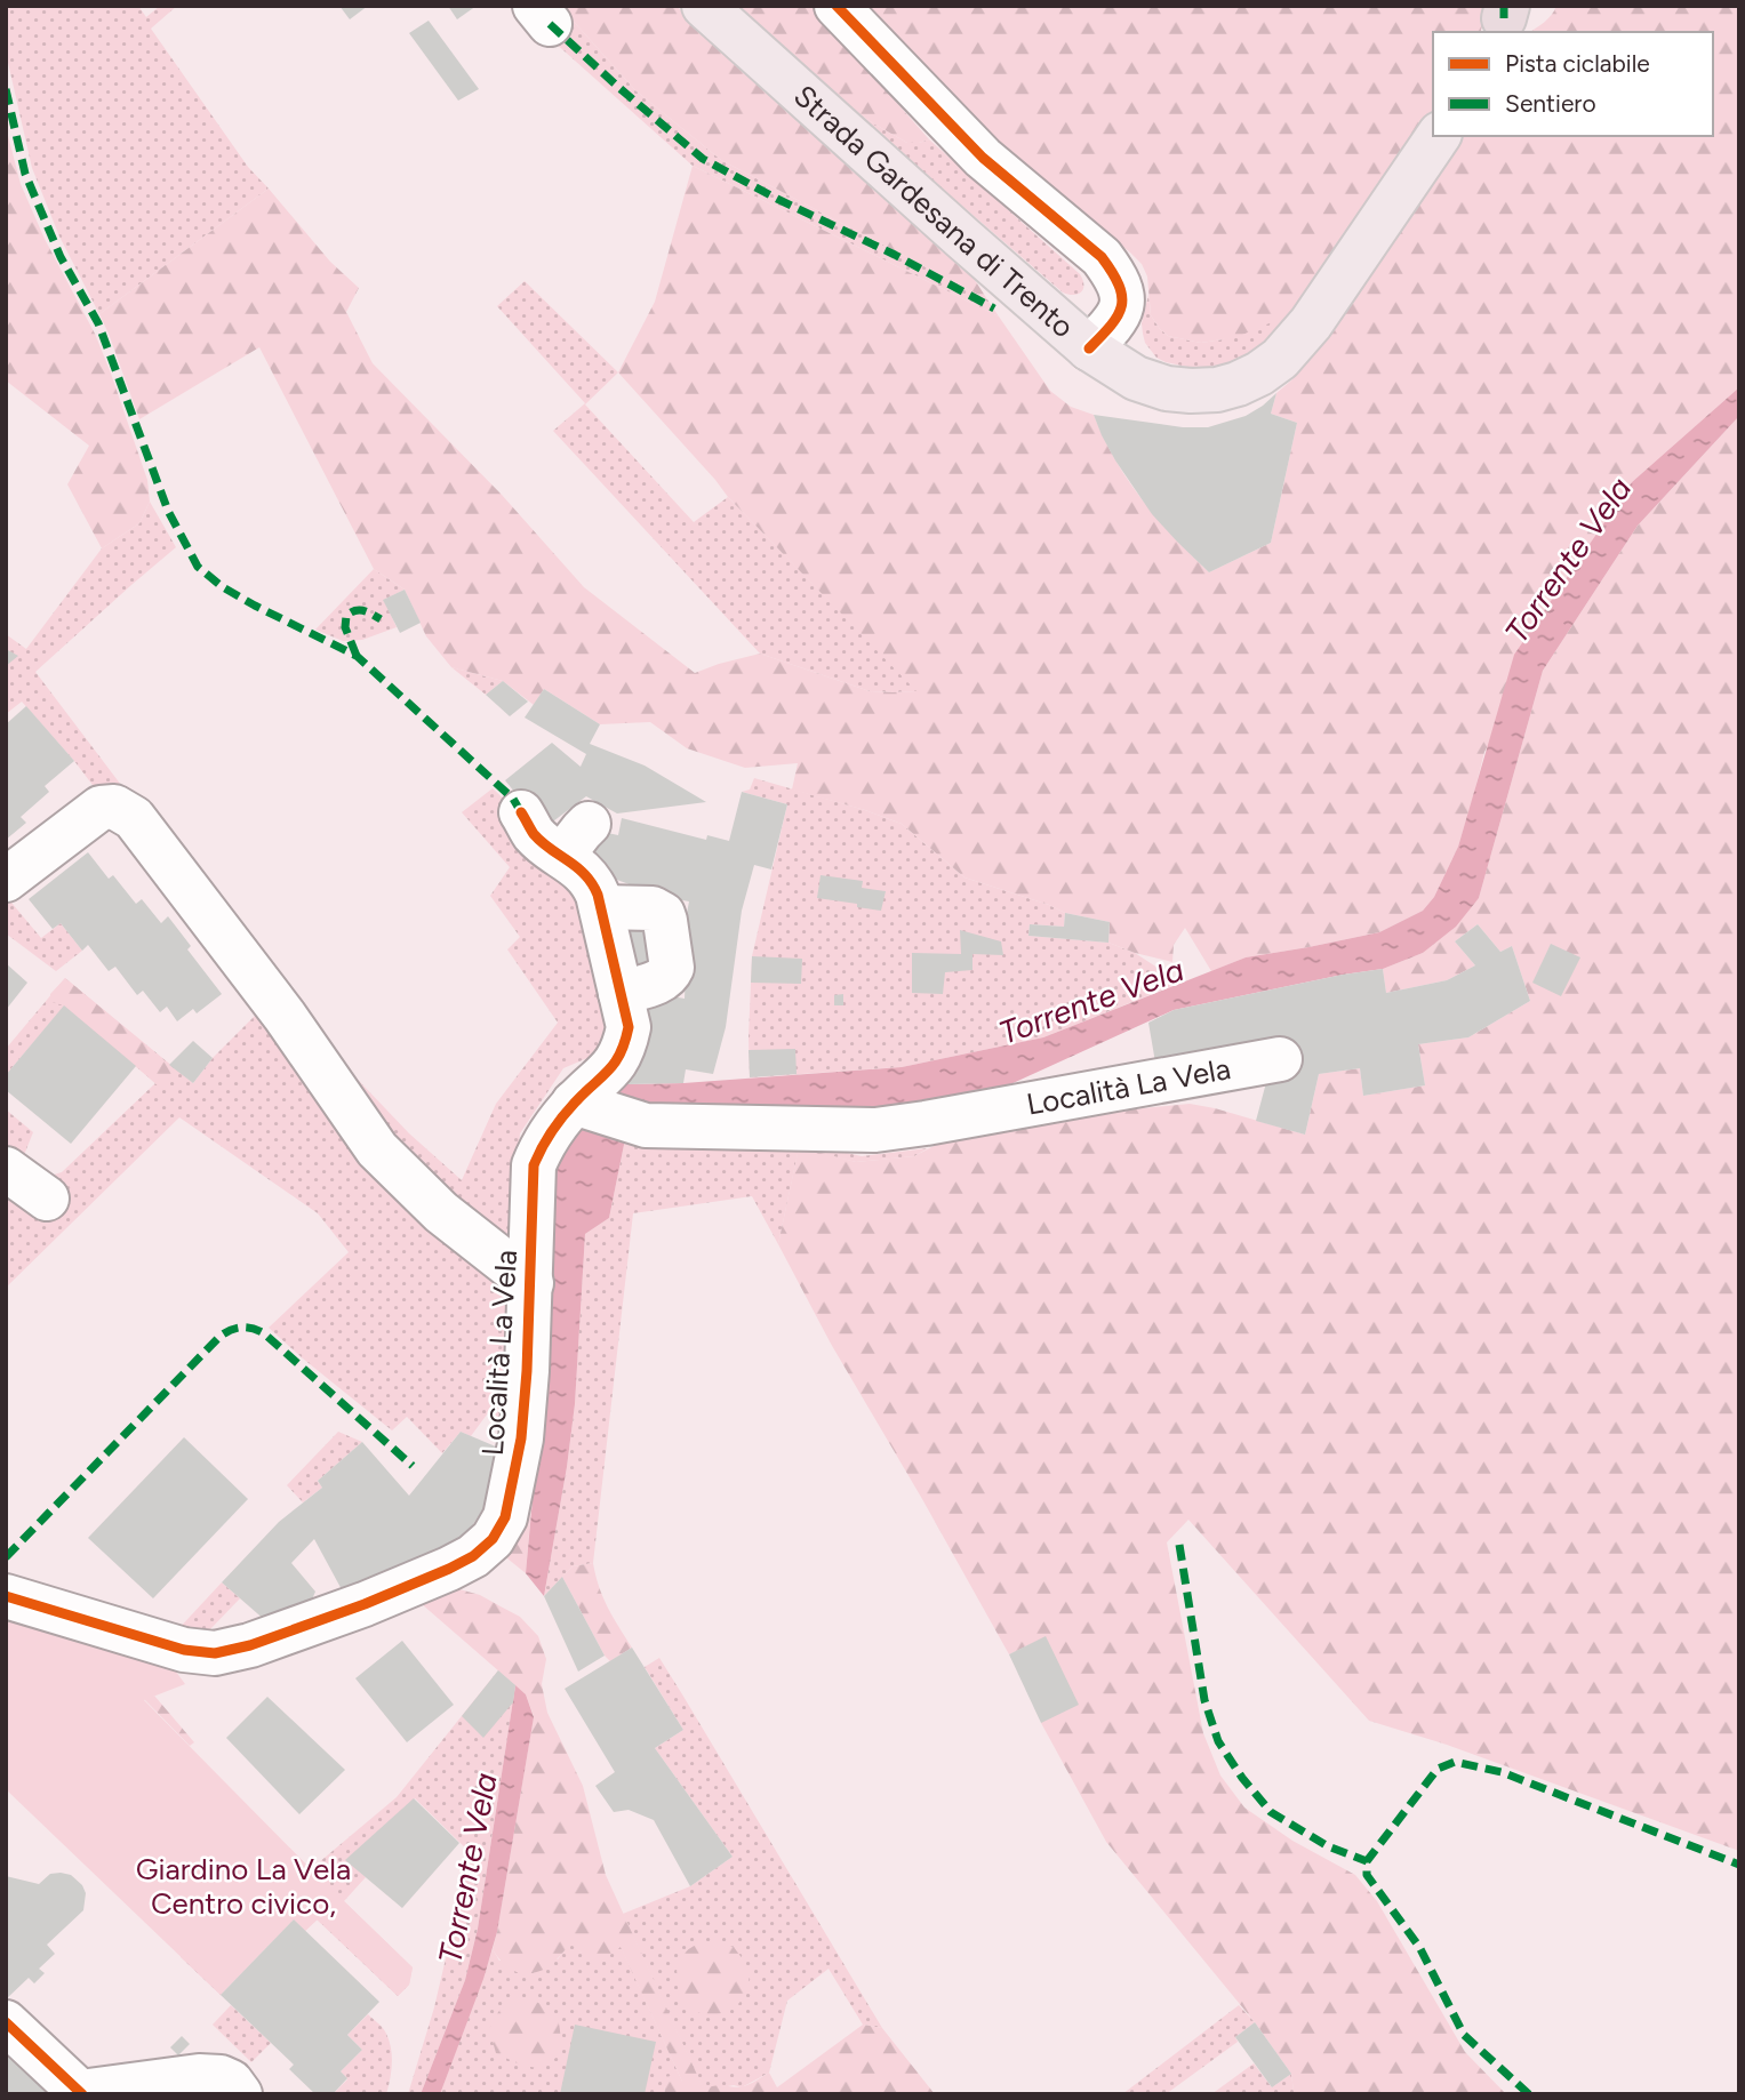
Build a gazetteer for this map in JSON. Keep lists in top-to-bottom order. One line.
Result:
{"streets":{"main road":["Strada Gardesana di Trento"],"street":["Località La Vela"]},"water":["Torrente Vela"],"parks":["Giardino La Vela Centro civico,"],"legend":["Pista ciclabile","Sentiero"]}
